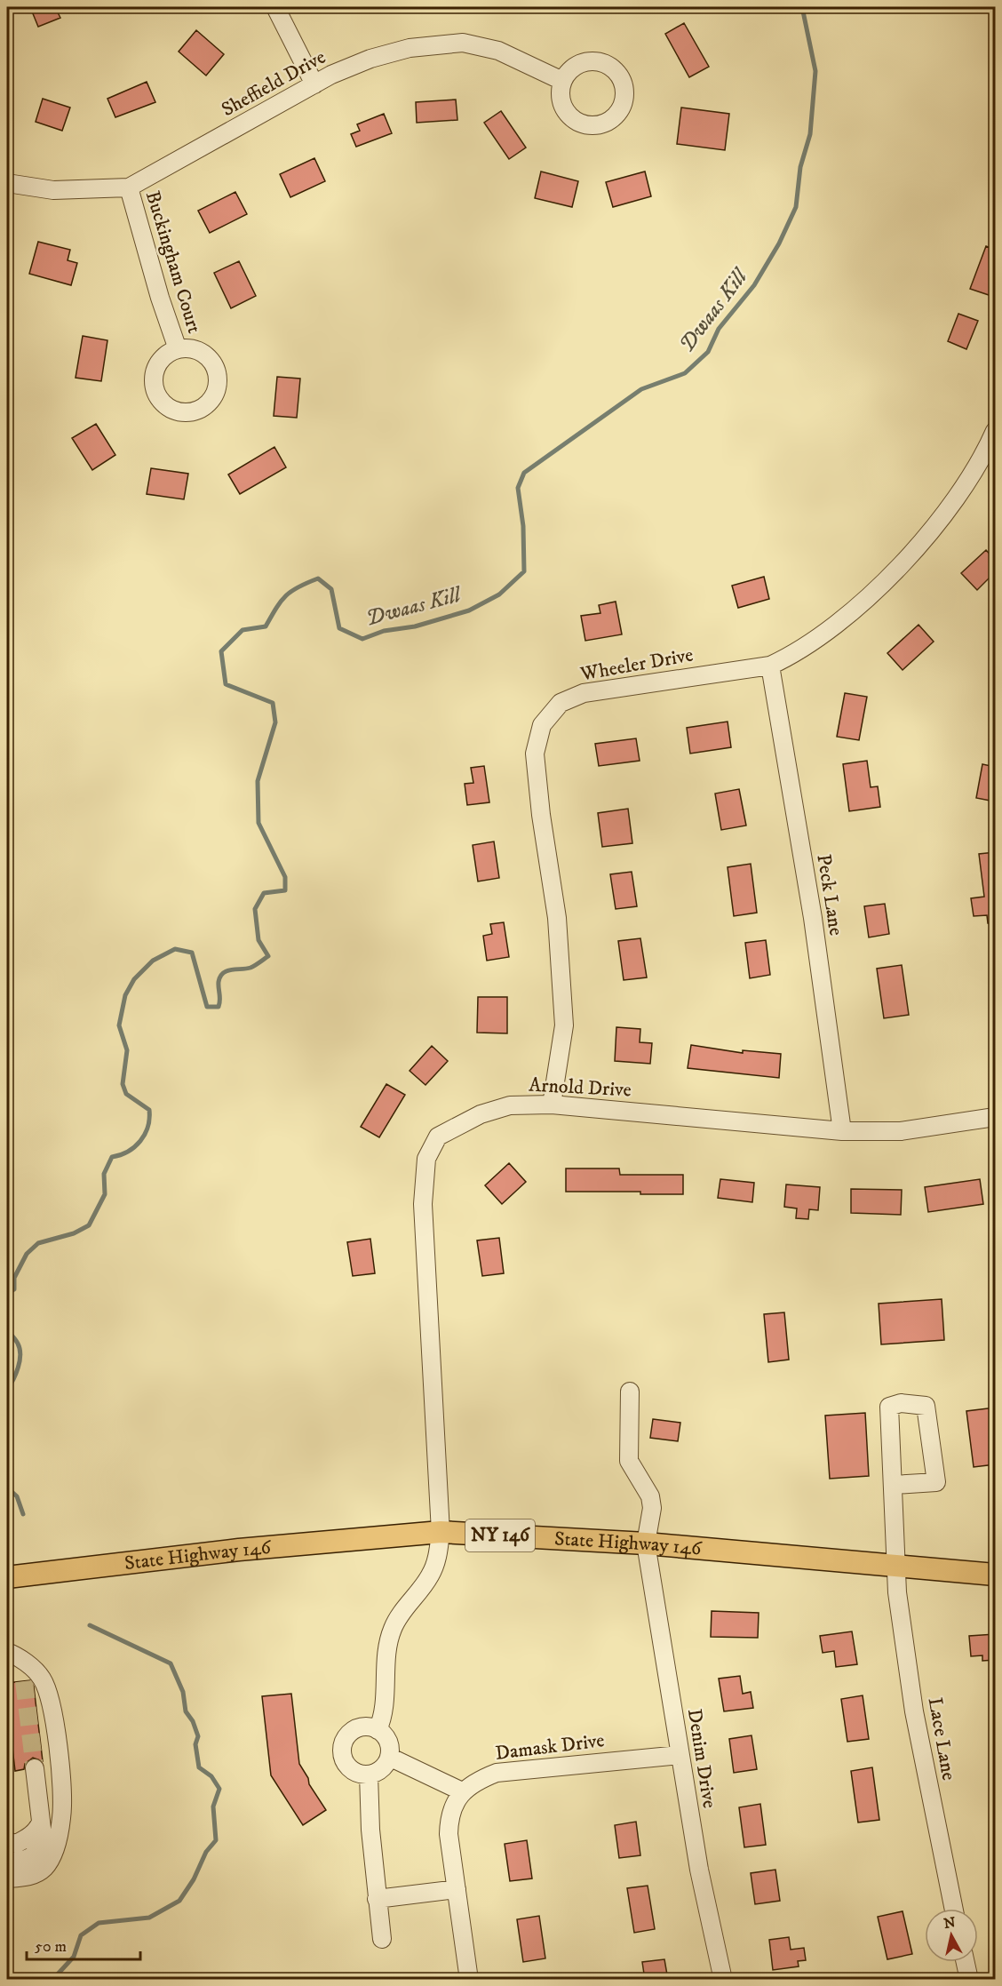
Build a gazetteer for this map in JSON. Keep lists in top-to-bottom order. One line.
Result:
{"streets":{"main road":["NY 146","State Highway 146"],"street":["Sheffield Drive","Buckingham Court","Wheeler Drive","Peck Lane","Arnold Drive","Lace Lane","Damask Drive","Denim Drive"]},"crossings":[["Sheffield Drive","Buckingham Court"],["Wheeler Drive","Peck Lane"],["Wheeler Drive","Arnold Drive"],["Peck Lane","Arnold Drive"],["Arnold Drive","State Highway 146"],["State Highway 146","Lace Lane"],["State Highway 146","Denim Drive"],["Damask Drive","Denim Drive"]],"water":["Dwaas Kill"],"scale_bar":"50 m","north":"top"}
